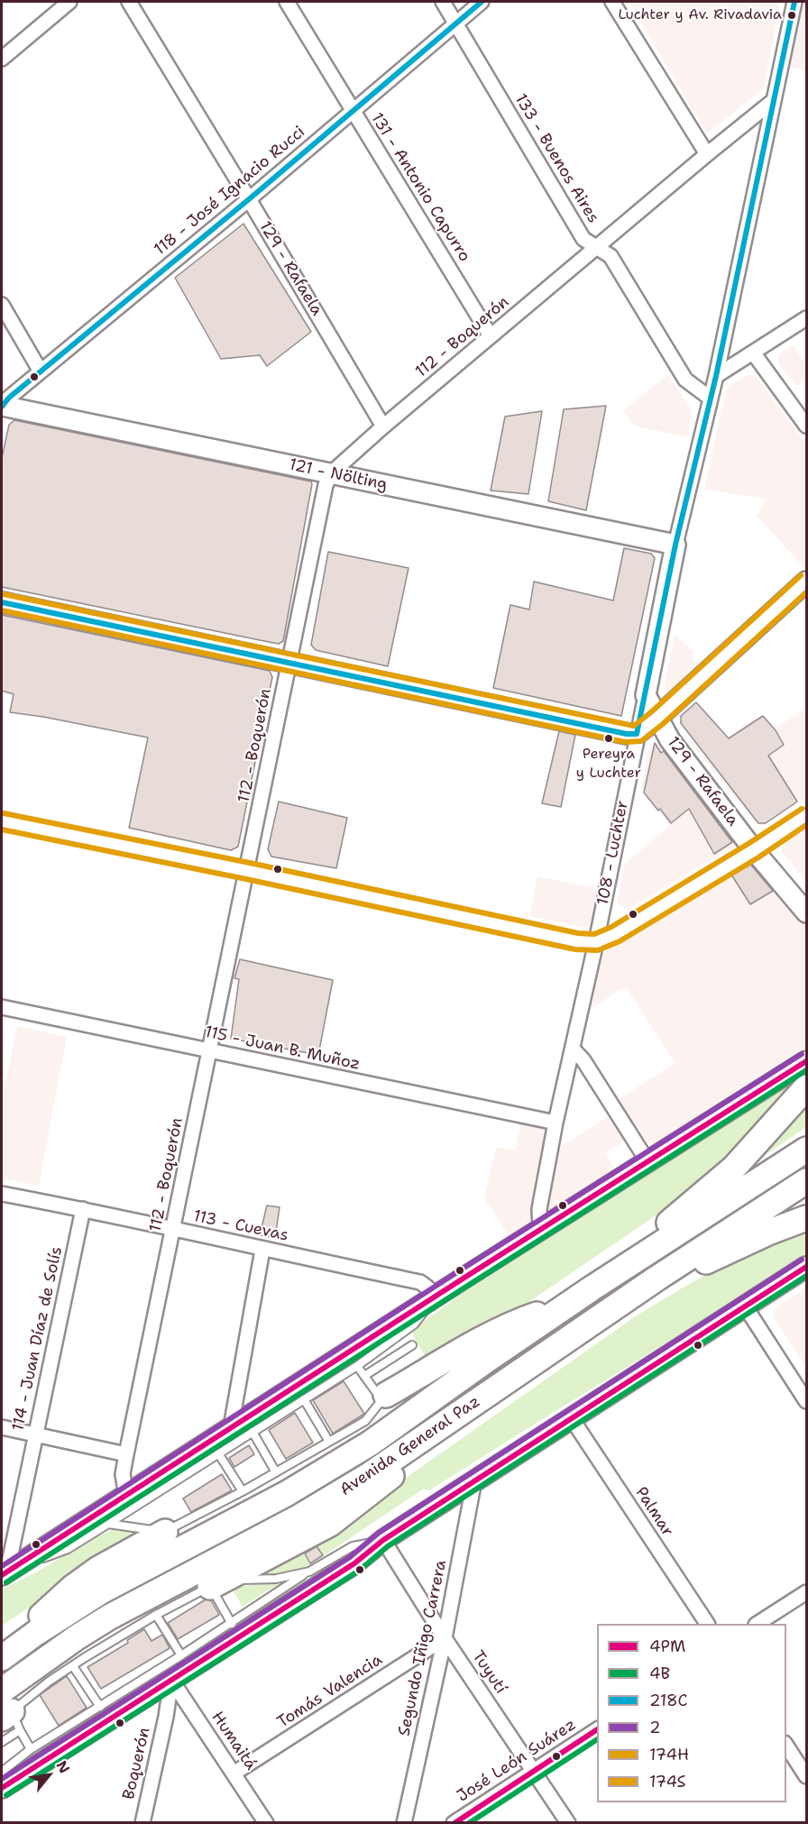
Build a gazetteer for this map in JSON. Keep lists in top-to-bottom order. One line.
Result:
{"streets":{"highway":["Avenida General Paz"],"street":["133 - Buenos Aires","131 - Antonio Capurro","118 - José Ignacio Rucci","129 - Rafaela","112 - Boquerón","121 - Nölting","108 - Luchter","115 - Juan B. Muñoz","113 - Cuevas","114 - Juan Díaz de Solís","Palmar","Segundo Iñigo Carrera","Tuyutí","Tomás Valencia","Humaitá","José León Suárez","Boquerón"]},"crossings":[["133 - Buenos Aires","118 - José Ignacio Rucci"],["133 - Buenos Aires","112 - Boquerón"],["133 - Buenos Aires","108 - Luchter"],["131 - Antonio Capurro","118 - José Ignacio Rucci"],["131 - Antonio Capurro","112 - Boquerón"],["118 - José Ignacio Rucci","129 - Rafaela"],["118 - José Ignacio Rucci","121 - Nölting"],["129 - Rafaela","112 - Boquerón"],["129 - Rafaela","108 - Luchter"],["112 - Boquerón","121 - Nölting"],["112 - Boquerón","108 - Luchter"],["112 - Boquerón","115 - Juan B. Muñoz"],["112 - Boquerón","113 - Cuevas"],["121 - Nölting","108 - Luchter"],["108 - Luchter","115 - Juan B. Muñoz"],["113 - Cuevas","114 - Juan Díaz de Solís"],["Segundo Iñigo Carrera","Tuyutí"],["Segundo Iñigo Carrera","Tomás Valencia"],["Tuyutí","Tomás Valencia"],["Tuyutí","José León Suárez"],["Tomás Valencia","Humaitá"],["Humaitá","Boquerón"]],"places":["Luchter y Av. Rivadavia","Pereyra y Luchter"],"lines":["transit line 218C","transit line 174S","transit line 174H","transit line 2","transit line 4PM","transit line 4B"],"legend":["4PM","4B","218C","2","174H","174S"],"north":"top right"}
